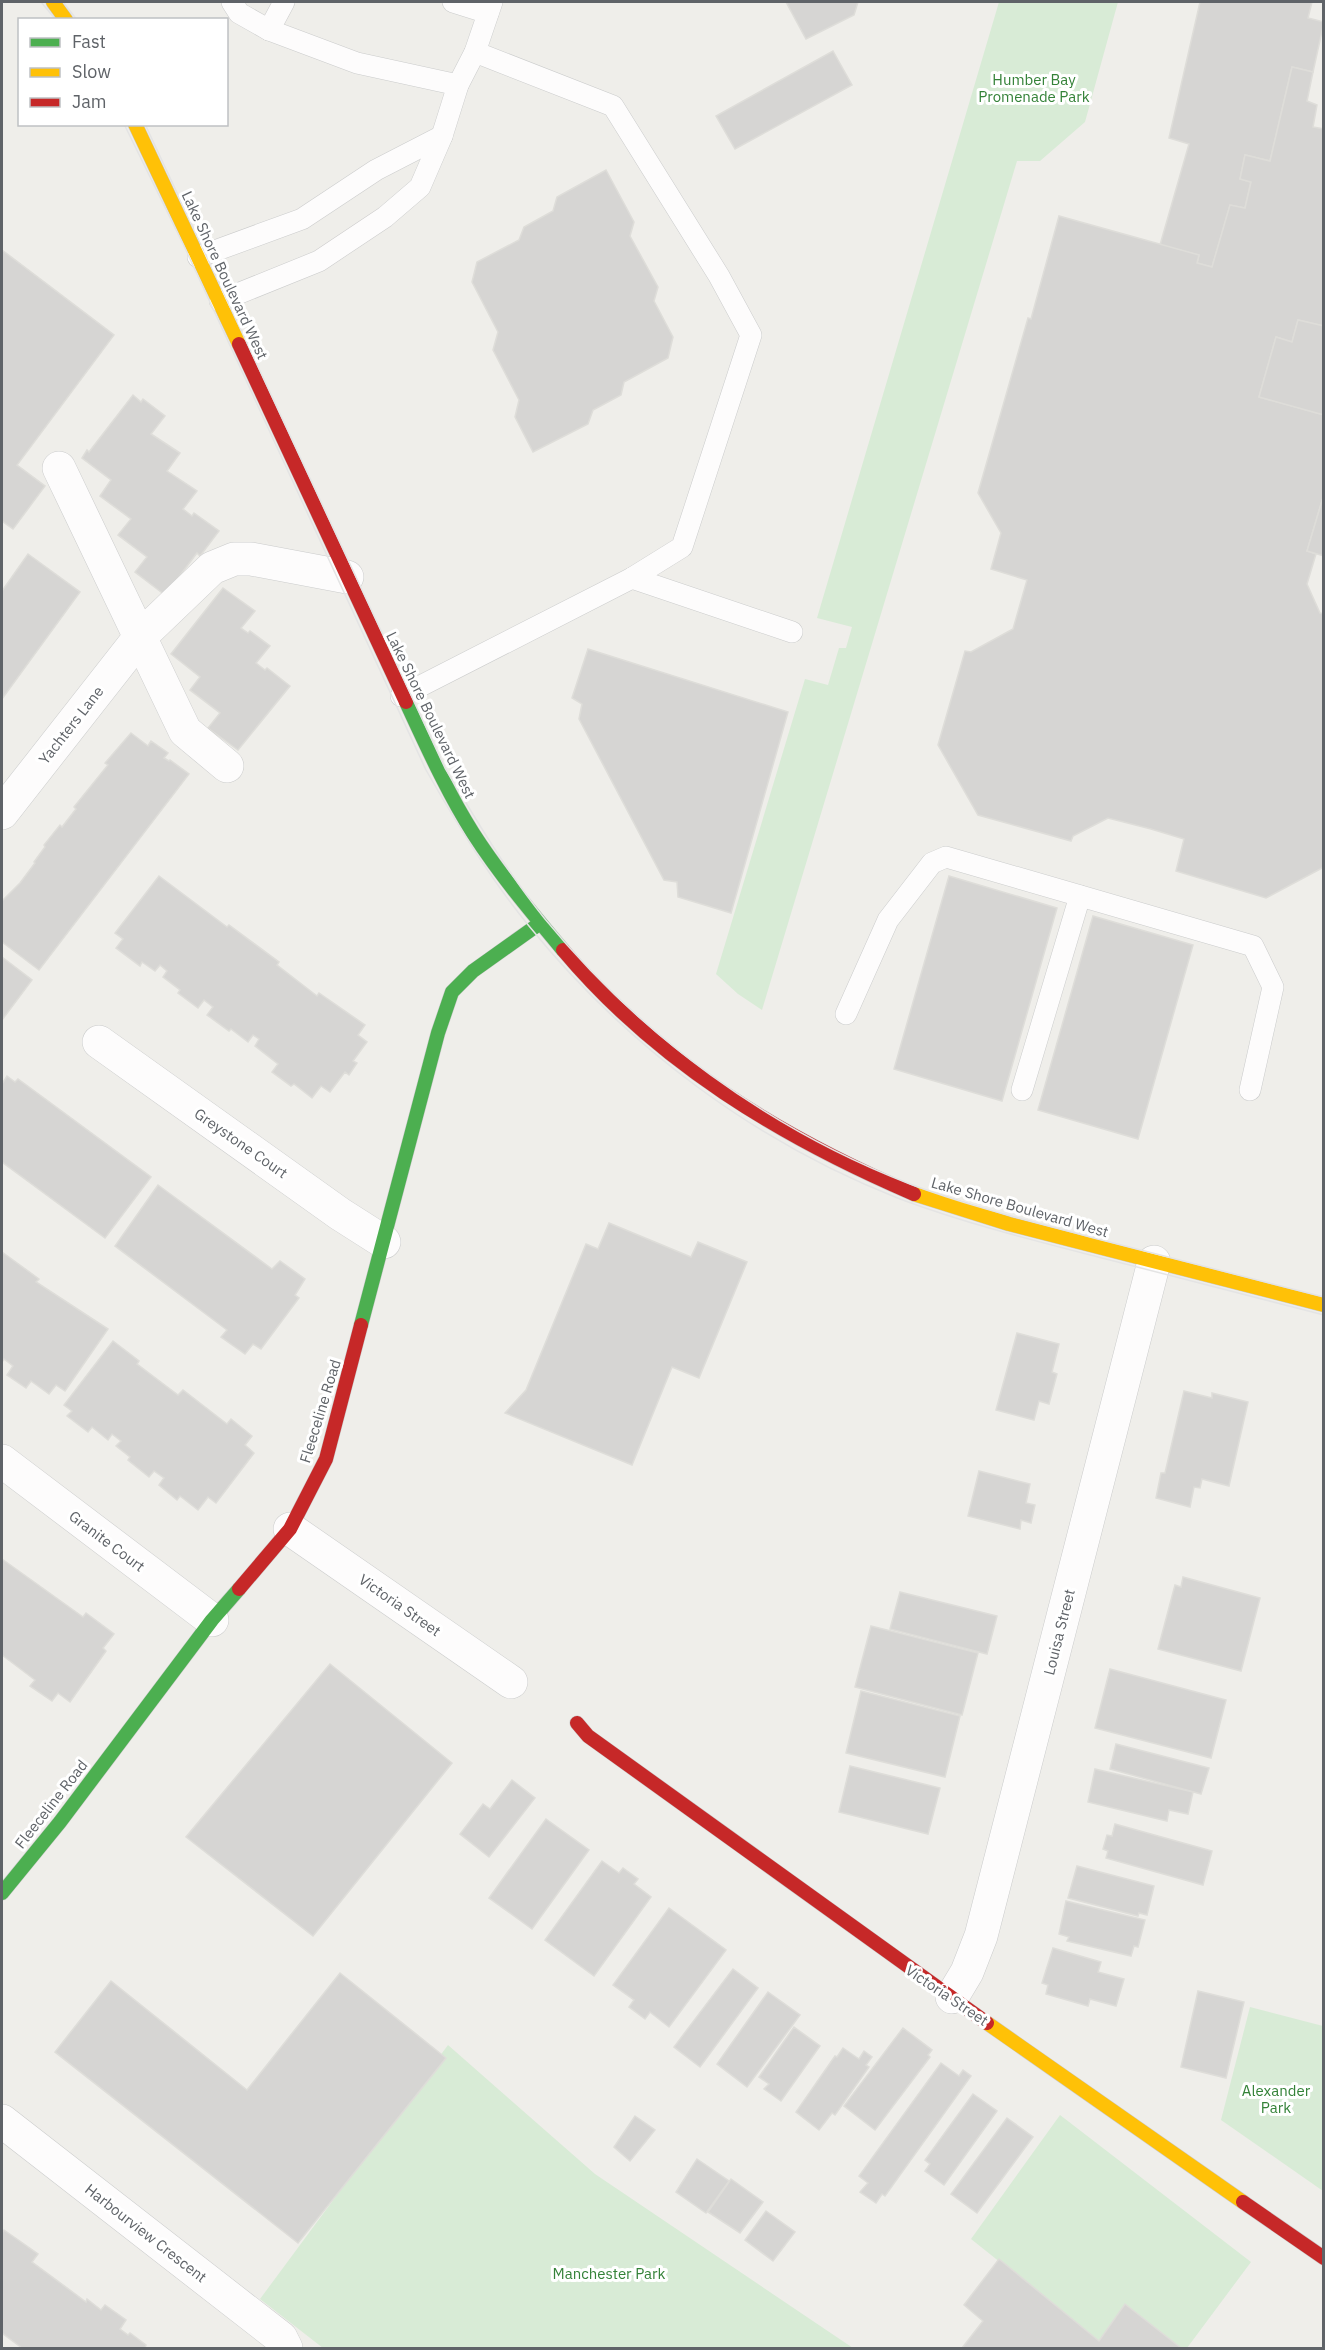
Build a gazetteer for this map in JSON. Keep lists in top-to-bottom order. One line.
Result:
{"streets":{"street":["Lake Shore Boulevard West","Yachters Lane","Greystone Court","Fleeceline Road","Granite Court","Victoria Street","Louisa Street","Harbourview Crescent"]},"crossings":[["Lake Shore Boulevard West","Yachters Lane"],["Lake Shore Boulevard West","Fleeceline Road"],["Lake Shore Boulevard West","Louisa Street"],["Greystone Court","Fleeceline Road"],["Fleeceline Road","Granite Court"],["Fleeceline Road","Victoria Street"],["Victoria Street","Louisa Street"]],"parks":["Humber Bay Promenade Park","Alexander Park","Manchester Park"],"legend":["Fast","Slow","Jam"]}
